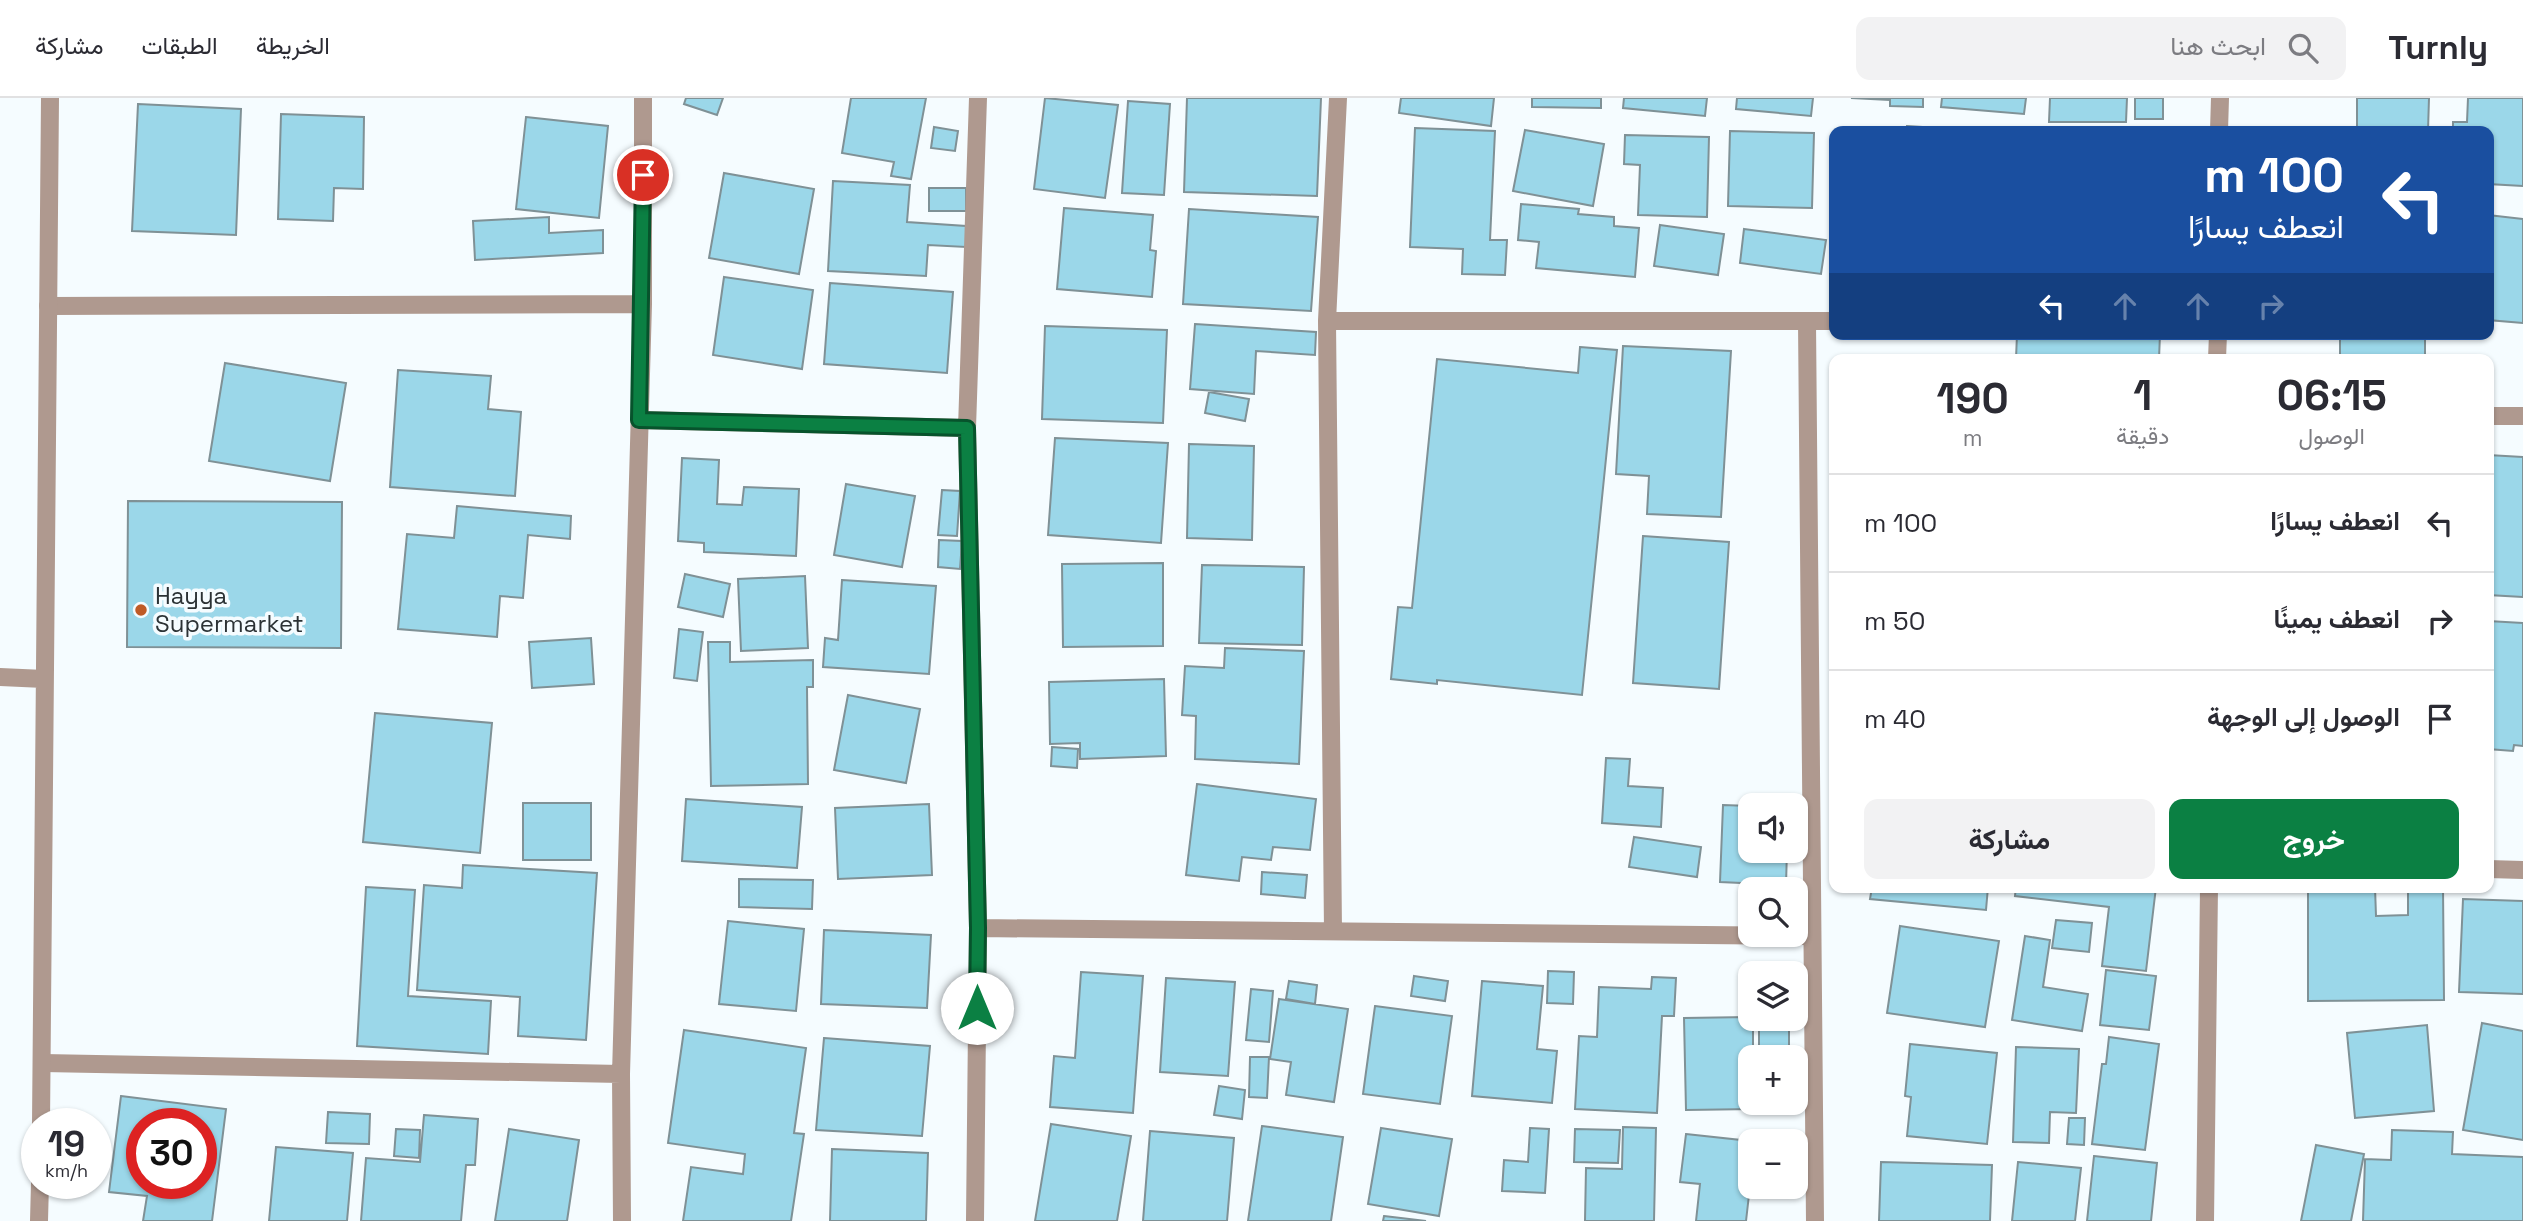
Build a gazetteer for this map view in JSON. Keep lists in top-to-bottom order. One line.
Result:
{"places":["Hayya Supermarket"],"page":{"header":"Turnly","search":"ابحث هنا","nav":["الخريطة","الطبقات","مشاركة"],"turn":["100 m","انعطف يسارًا"],"eta":["06:15","الوصول","1","دقيقة","190","m"],"list":[{"name":"انعطف يسارًا","value":"100 m"},{"name":"انعطف يمينًا","value":"50 m"},{"name":"الوصول إلى الوجهة","value":"40 m"}],"buttons":["خروج","مشاركة"],"map_buttons":["+","−"],"speed":"19 km/h","limit":"30"}}
